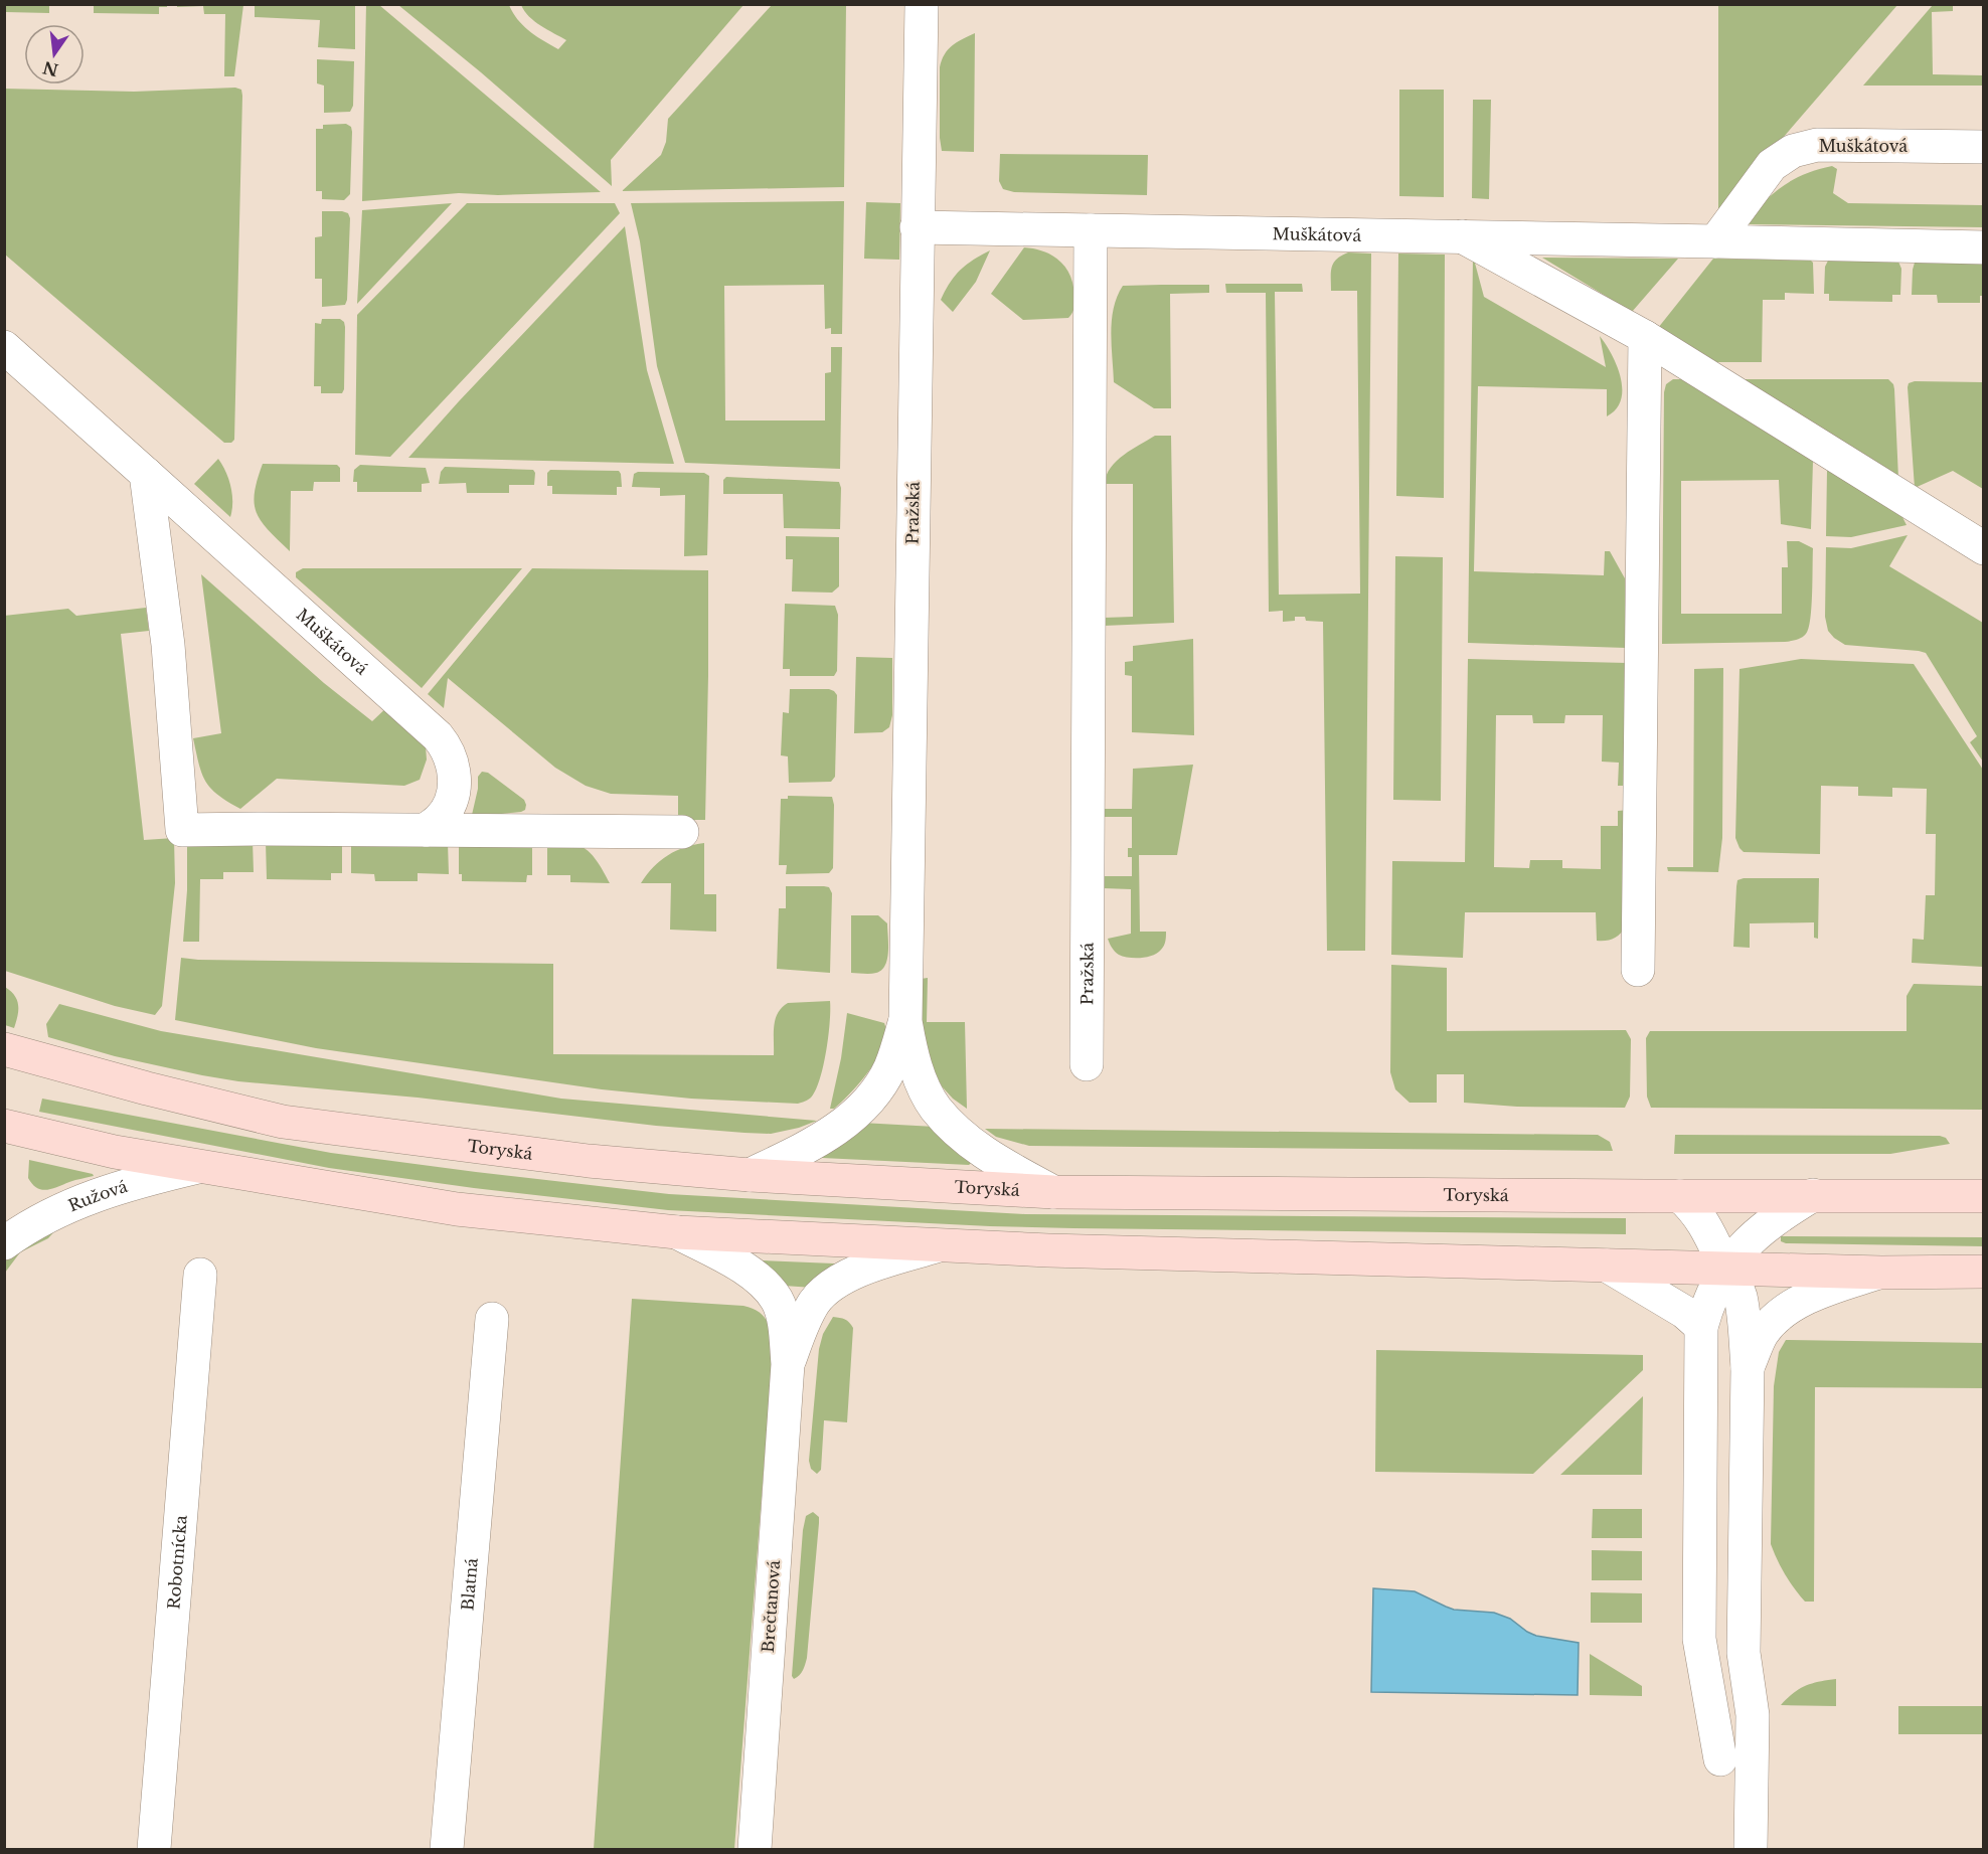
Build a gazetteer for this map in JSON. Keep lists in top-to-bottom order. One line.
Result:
{"streets":{"street":["Muškátová","Pražská","Toryská","Ružová","Robotnícka","Blatná","Brečtanová"]},"crossings":[["Muškátová","Pražská"]],"north":"bottom"}
